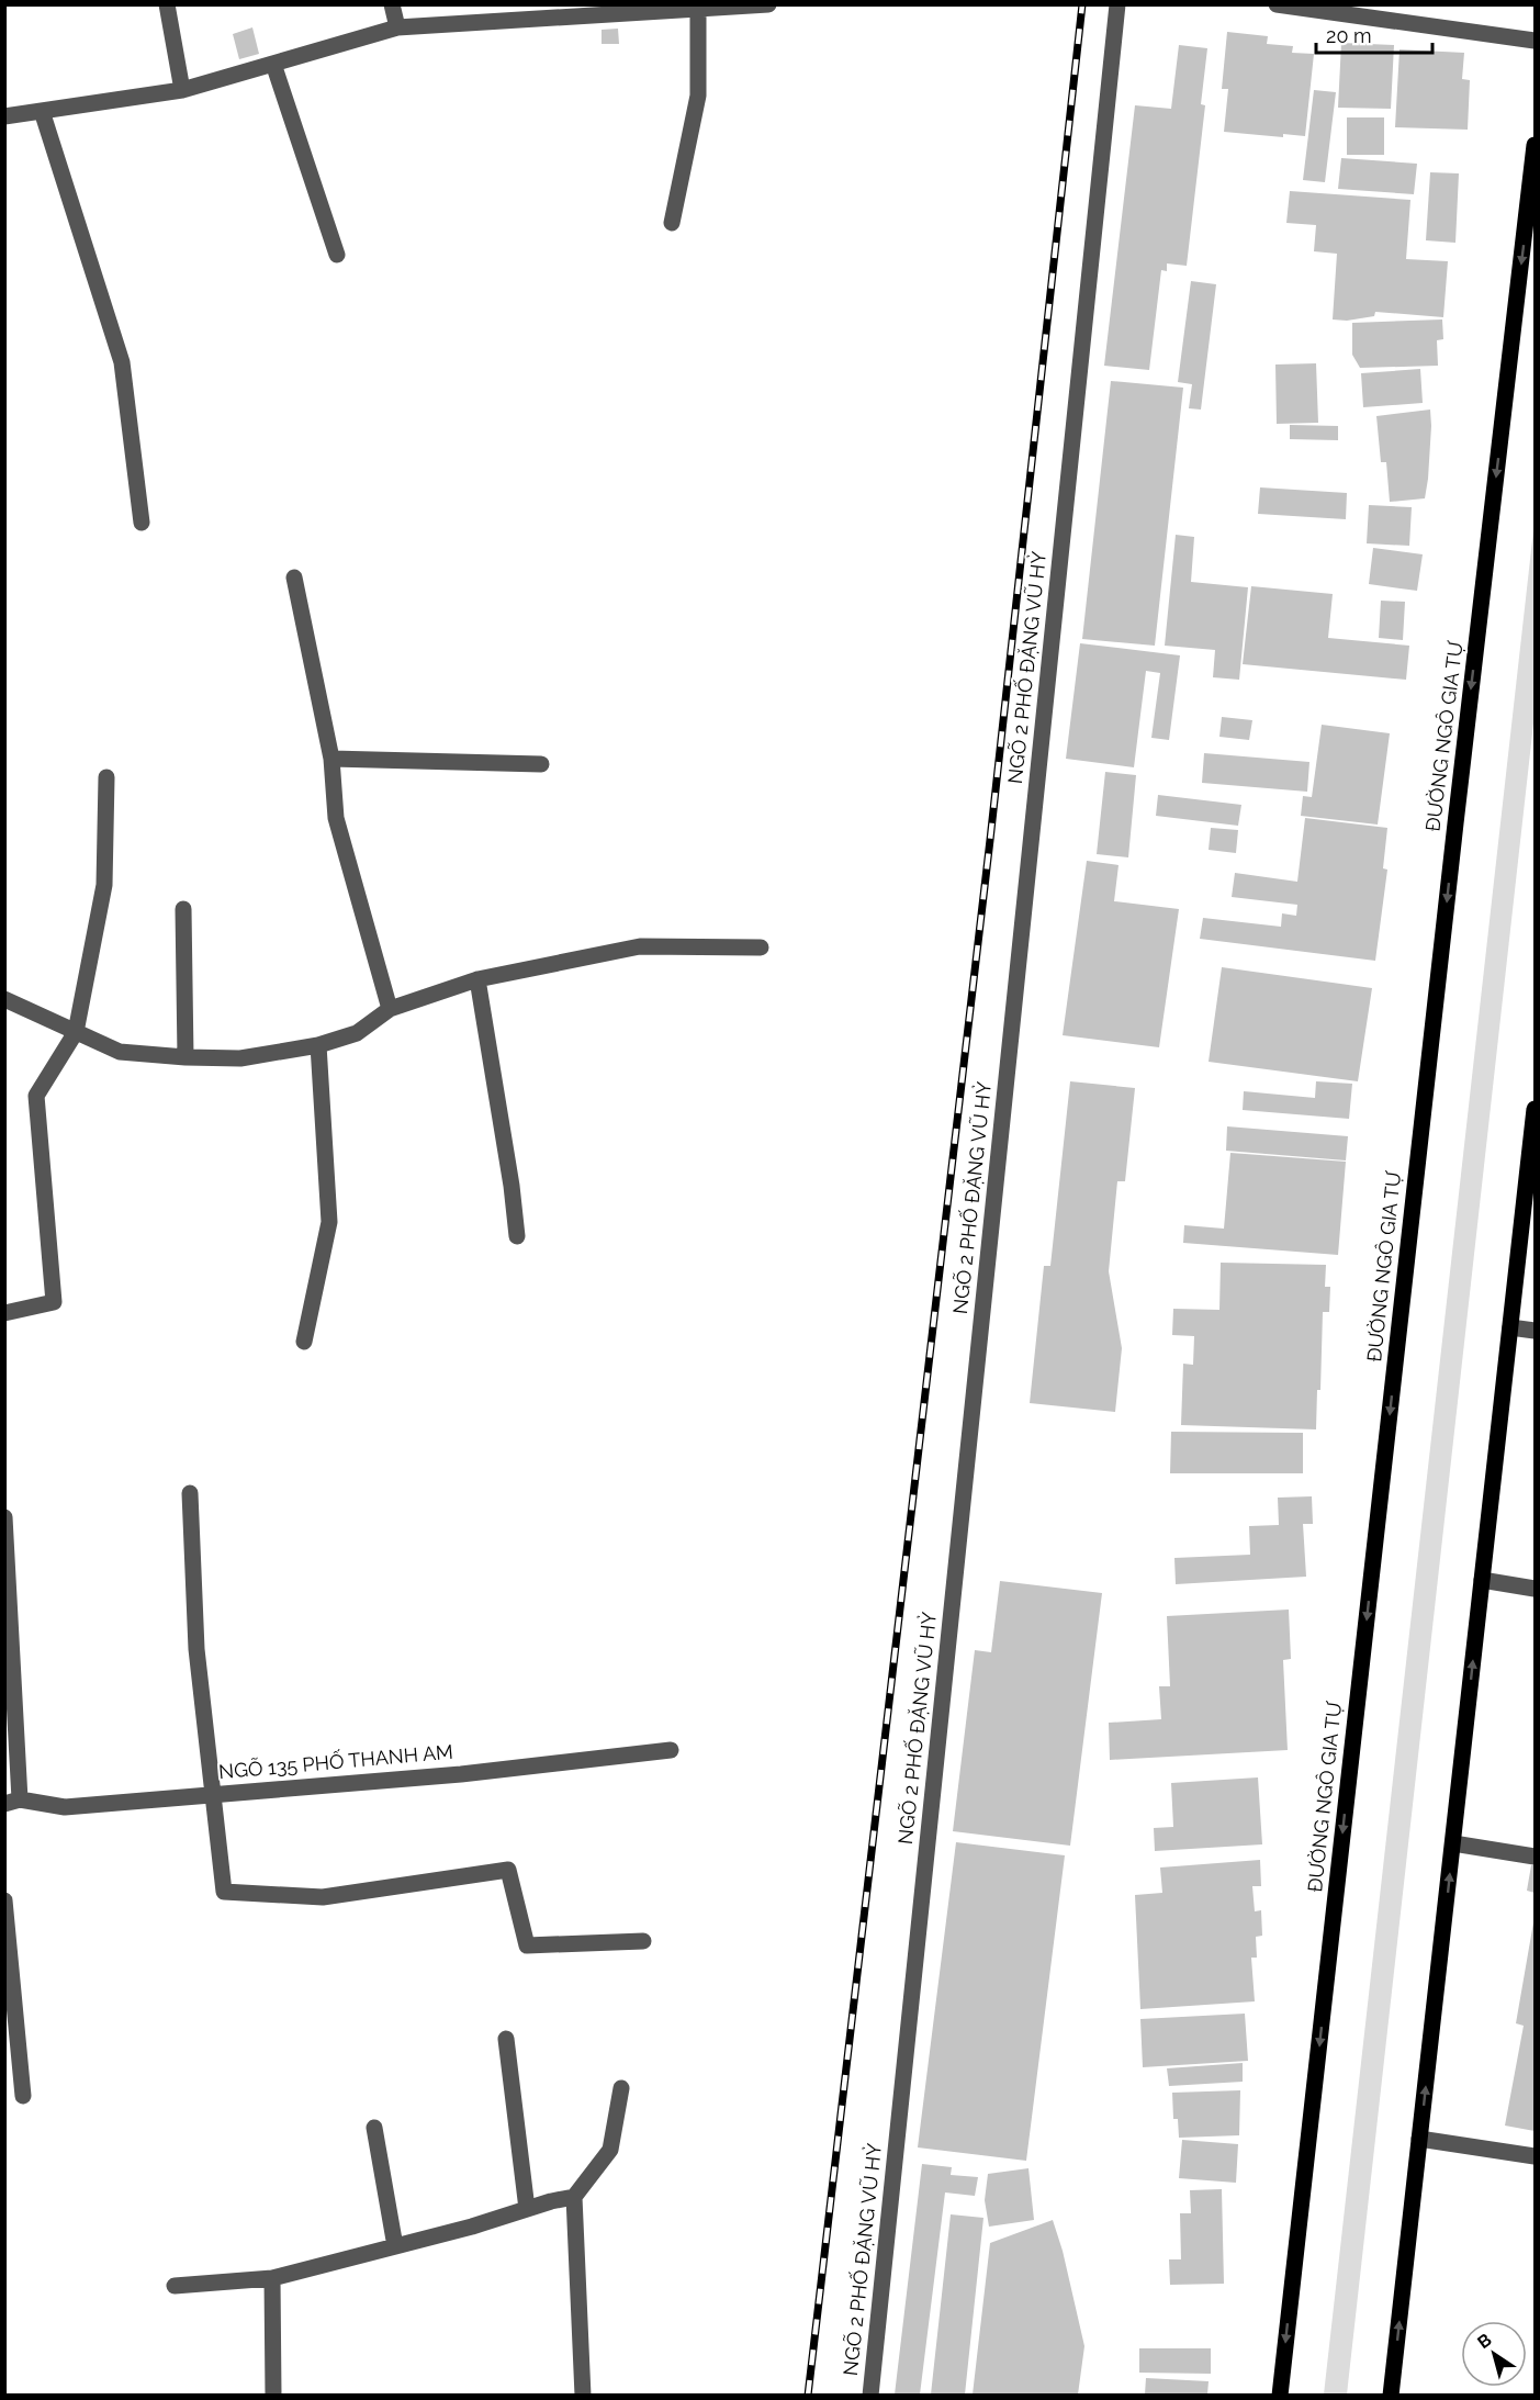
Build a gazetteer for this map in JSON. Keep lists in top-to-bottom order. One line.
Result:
{"streets":{"main road":["ĐƯỜNG NGÔ GIA TỰ"],"street":["NGÕ 2 PHỐ ĐẶNG VŨ HỶ","NGÕ 135 PHỐ THANH AM"]},"scale_bar":"20 m","north":"top left"}
